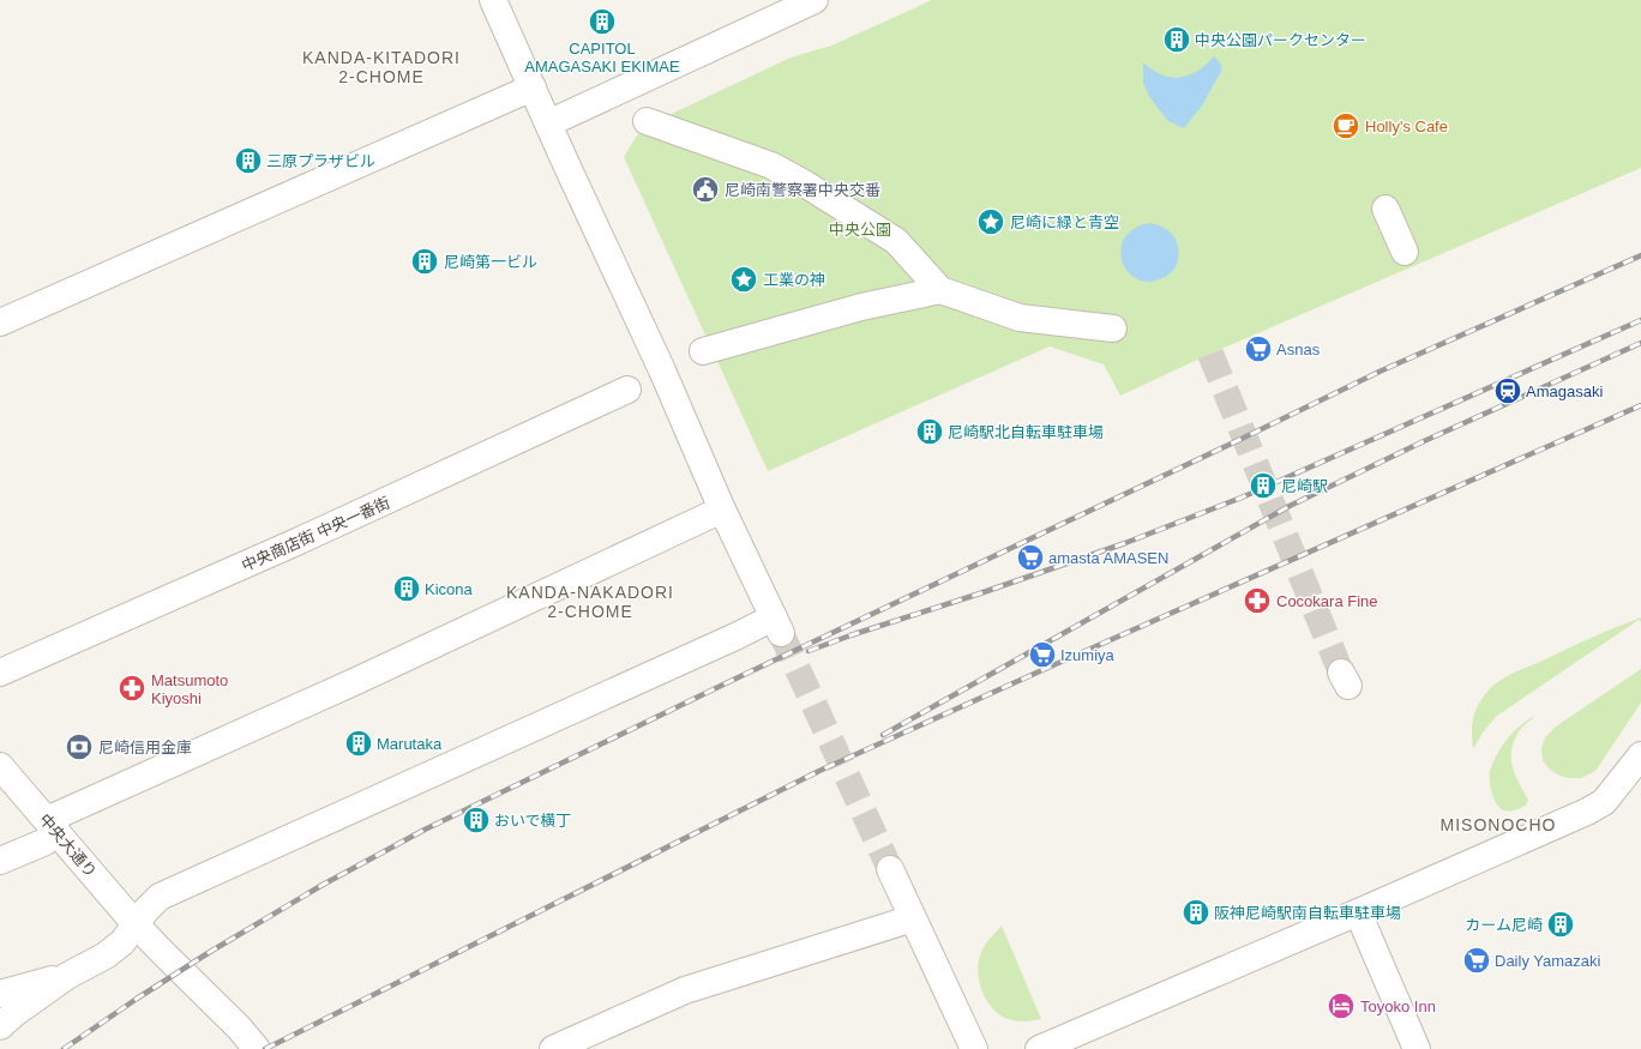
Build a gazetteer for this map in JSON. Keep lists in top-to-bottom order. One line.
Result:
{"streets":{"street":["中央商店街 中央一番街","中央大通り"]},"districts":["KANDA-KITADORI 2-CHOME","KANDA-NAKADORI 2-CHOME","MISONOCHO"],"parks":["中央公園"],"places":{"building":["CAPITOL AMAGASAKI EKIMAE","中央公園パークセンター","三原プラザビル","尼崎第一ビル","尼崎駅北自転車駐車場","尼崎駅","Kicona","Marutaka","おいで横丁","阪神尼崎駅南自転車駐車場","カーム尼崎"],"cafe":["Holly's Cafe"],"public building":["尼崎南警察署中央交番"],"place":["尼崎に緑と青空","工業の神"],"supermarket":["Asnas","amasta AMASEN","Izumiya","Daily Yamazaki"],"station":["Amagasaki"],"pharmacy":["Cocokara Fine","Matsumoto Kiyoshi"],"bank":["尼崎信用金庫"],"hotel":["Toyoko Inn"]}}
